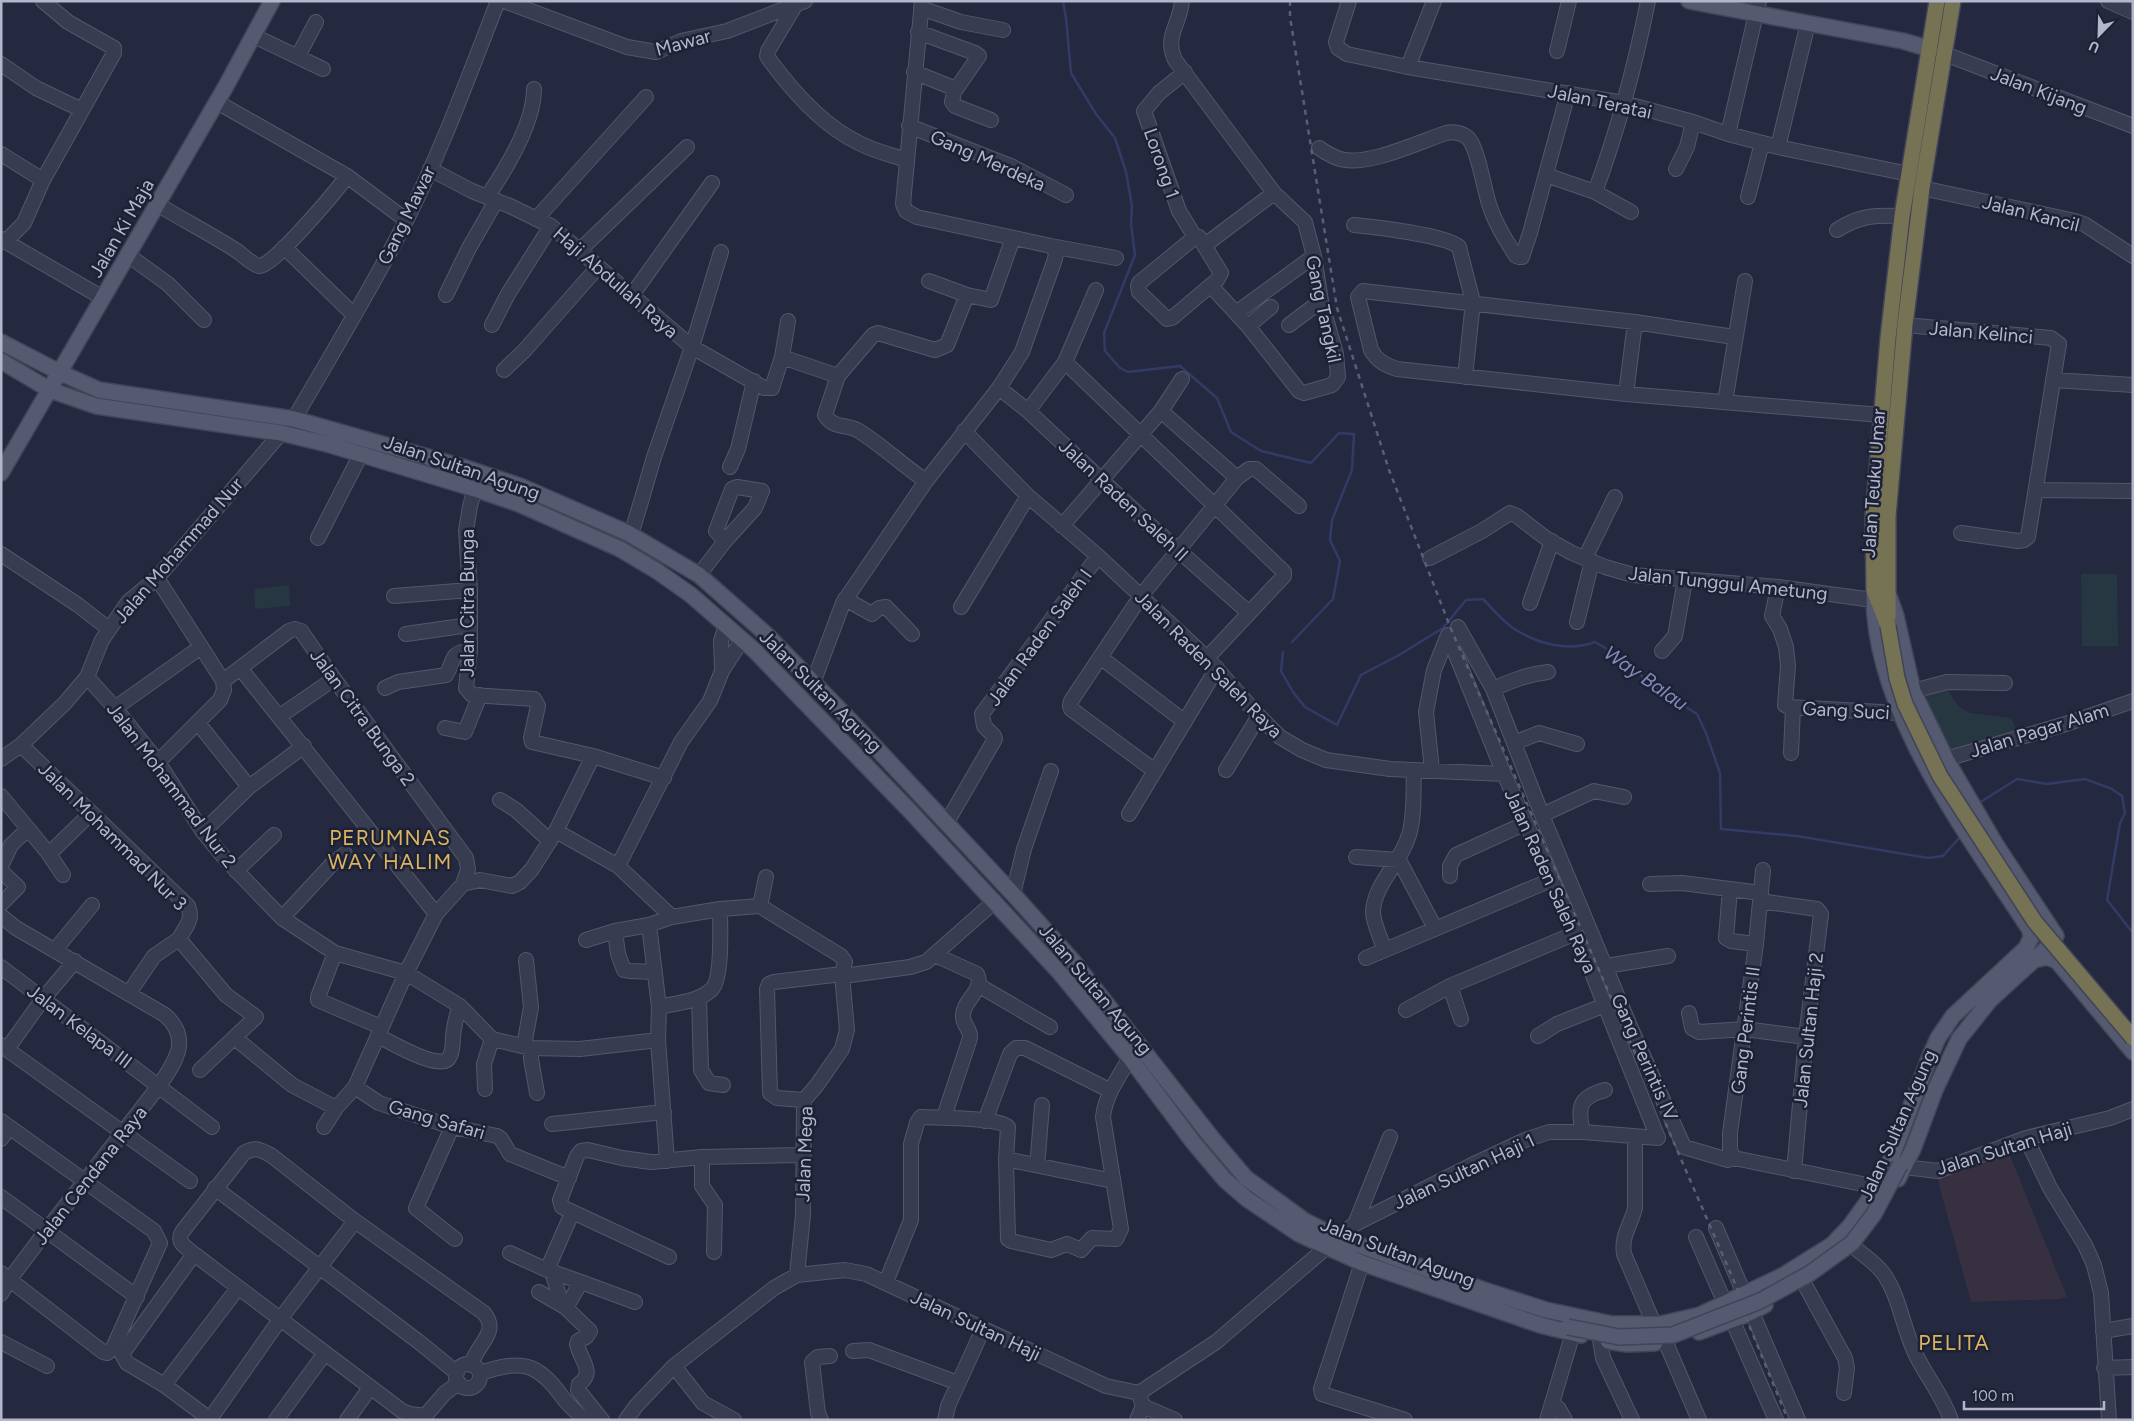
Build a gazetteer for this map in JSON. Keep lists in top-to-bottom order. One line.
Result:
{"streets":{"highway":["Jalan Teuku Umar"],"main road":["Jalan Ki Maja","Jalan Sultan Agung"],"street":["Mawar","Jalan Kijang","Jalan Teratai","Gang Merdeka","Lorong 1","Jalan Kancil","Gang Mawar","Haji Abdullah Raya","Gang Tangkil","Jalan Kelinci","Jalan Raden Saleh II","Jalan Mohammad Nur","Jalan Tunggul Ametung","Jalan Citra Bunga","Jalan Raden Saleh I","Jalan Raden Saleh Raya","Gang Suci","Jalan Citra Bunga 2","Jalan Pagar Alam","Jalan Mohammad Nur 2","Jalan Mohammad Nur 3","Jalan Kelapa III","Gang Perintis II","Jalan Sultan Haji 2","Gang Perintis IV","Gang Safari","Jalan Sultan Haji","Jalan Mega","Jalan Sultan Haji 1","Jalan Cendana Raya"]},"crossings":[["Jalan Kijang","Jalan Teuku Umar"],["Jalan Teratai","Jalan Teuku Umar"],["Lorong 1","Gang Tangkil"],["Jalan Kancil","Jalan Teuku Umar"],["Gang Mawar","Haji Abdullah Raya"],["Gang Mawar","Jalan Sultan Agung"],["Jalan Ki Maja","Jalan Sultan Agung"],["Jalan Kelinci","Jalan Teuku Umar"],["Jalan Sultan Agung","Jalan Teuku Umar"],["Jalan Sultan Agung","Jalan Mohammad Nur"],["Jalan Sultan Agung","Jalan Citra Bunga"],["Jalan Sultan Agung","Jalan Raden Saleh I"],["Jalan Sultan Agung","Jalan Sultan Haji"],["Jalan Sultan Agung","Jalan Sultan Haji 1"],["Jalan Teuku Umar","Jalan Tunggul Ametung"],["Jalan Teuku Umar","Gang Suci"],["Jalan Teuku Umar","Jalan Pagar Alam"],["Jalan Mohammad Nur","Jalan Mohammad Nur 2"],["Jalan Mohammad Nur","Jalan Mohammad Nur 3"],["Jalan Raden Saleh I","Jalan Raden Saleh Raya"],["Jalan Raden Saleh Raya","Jalan Sultan Haji 1"],["Jalan Kelapa III","Jalan Cendana Raya"],["Gang Perintis II","Jalan Sultan Haji 2"],["Gang Perintis II","Gang Perintis IV"],["Jalan Sultan Haji","Jalan Mega"]],"districts":["PERUMNAS WAY HALIM","PELITA"],"water":["Way Balau"],"scale_bar":"100 m","north":"bottom left"}
